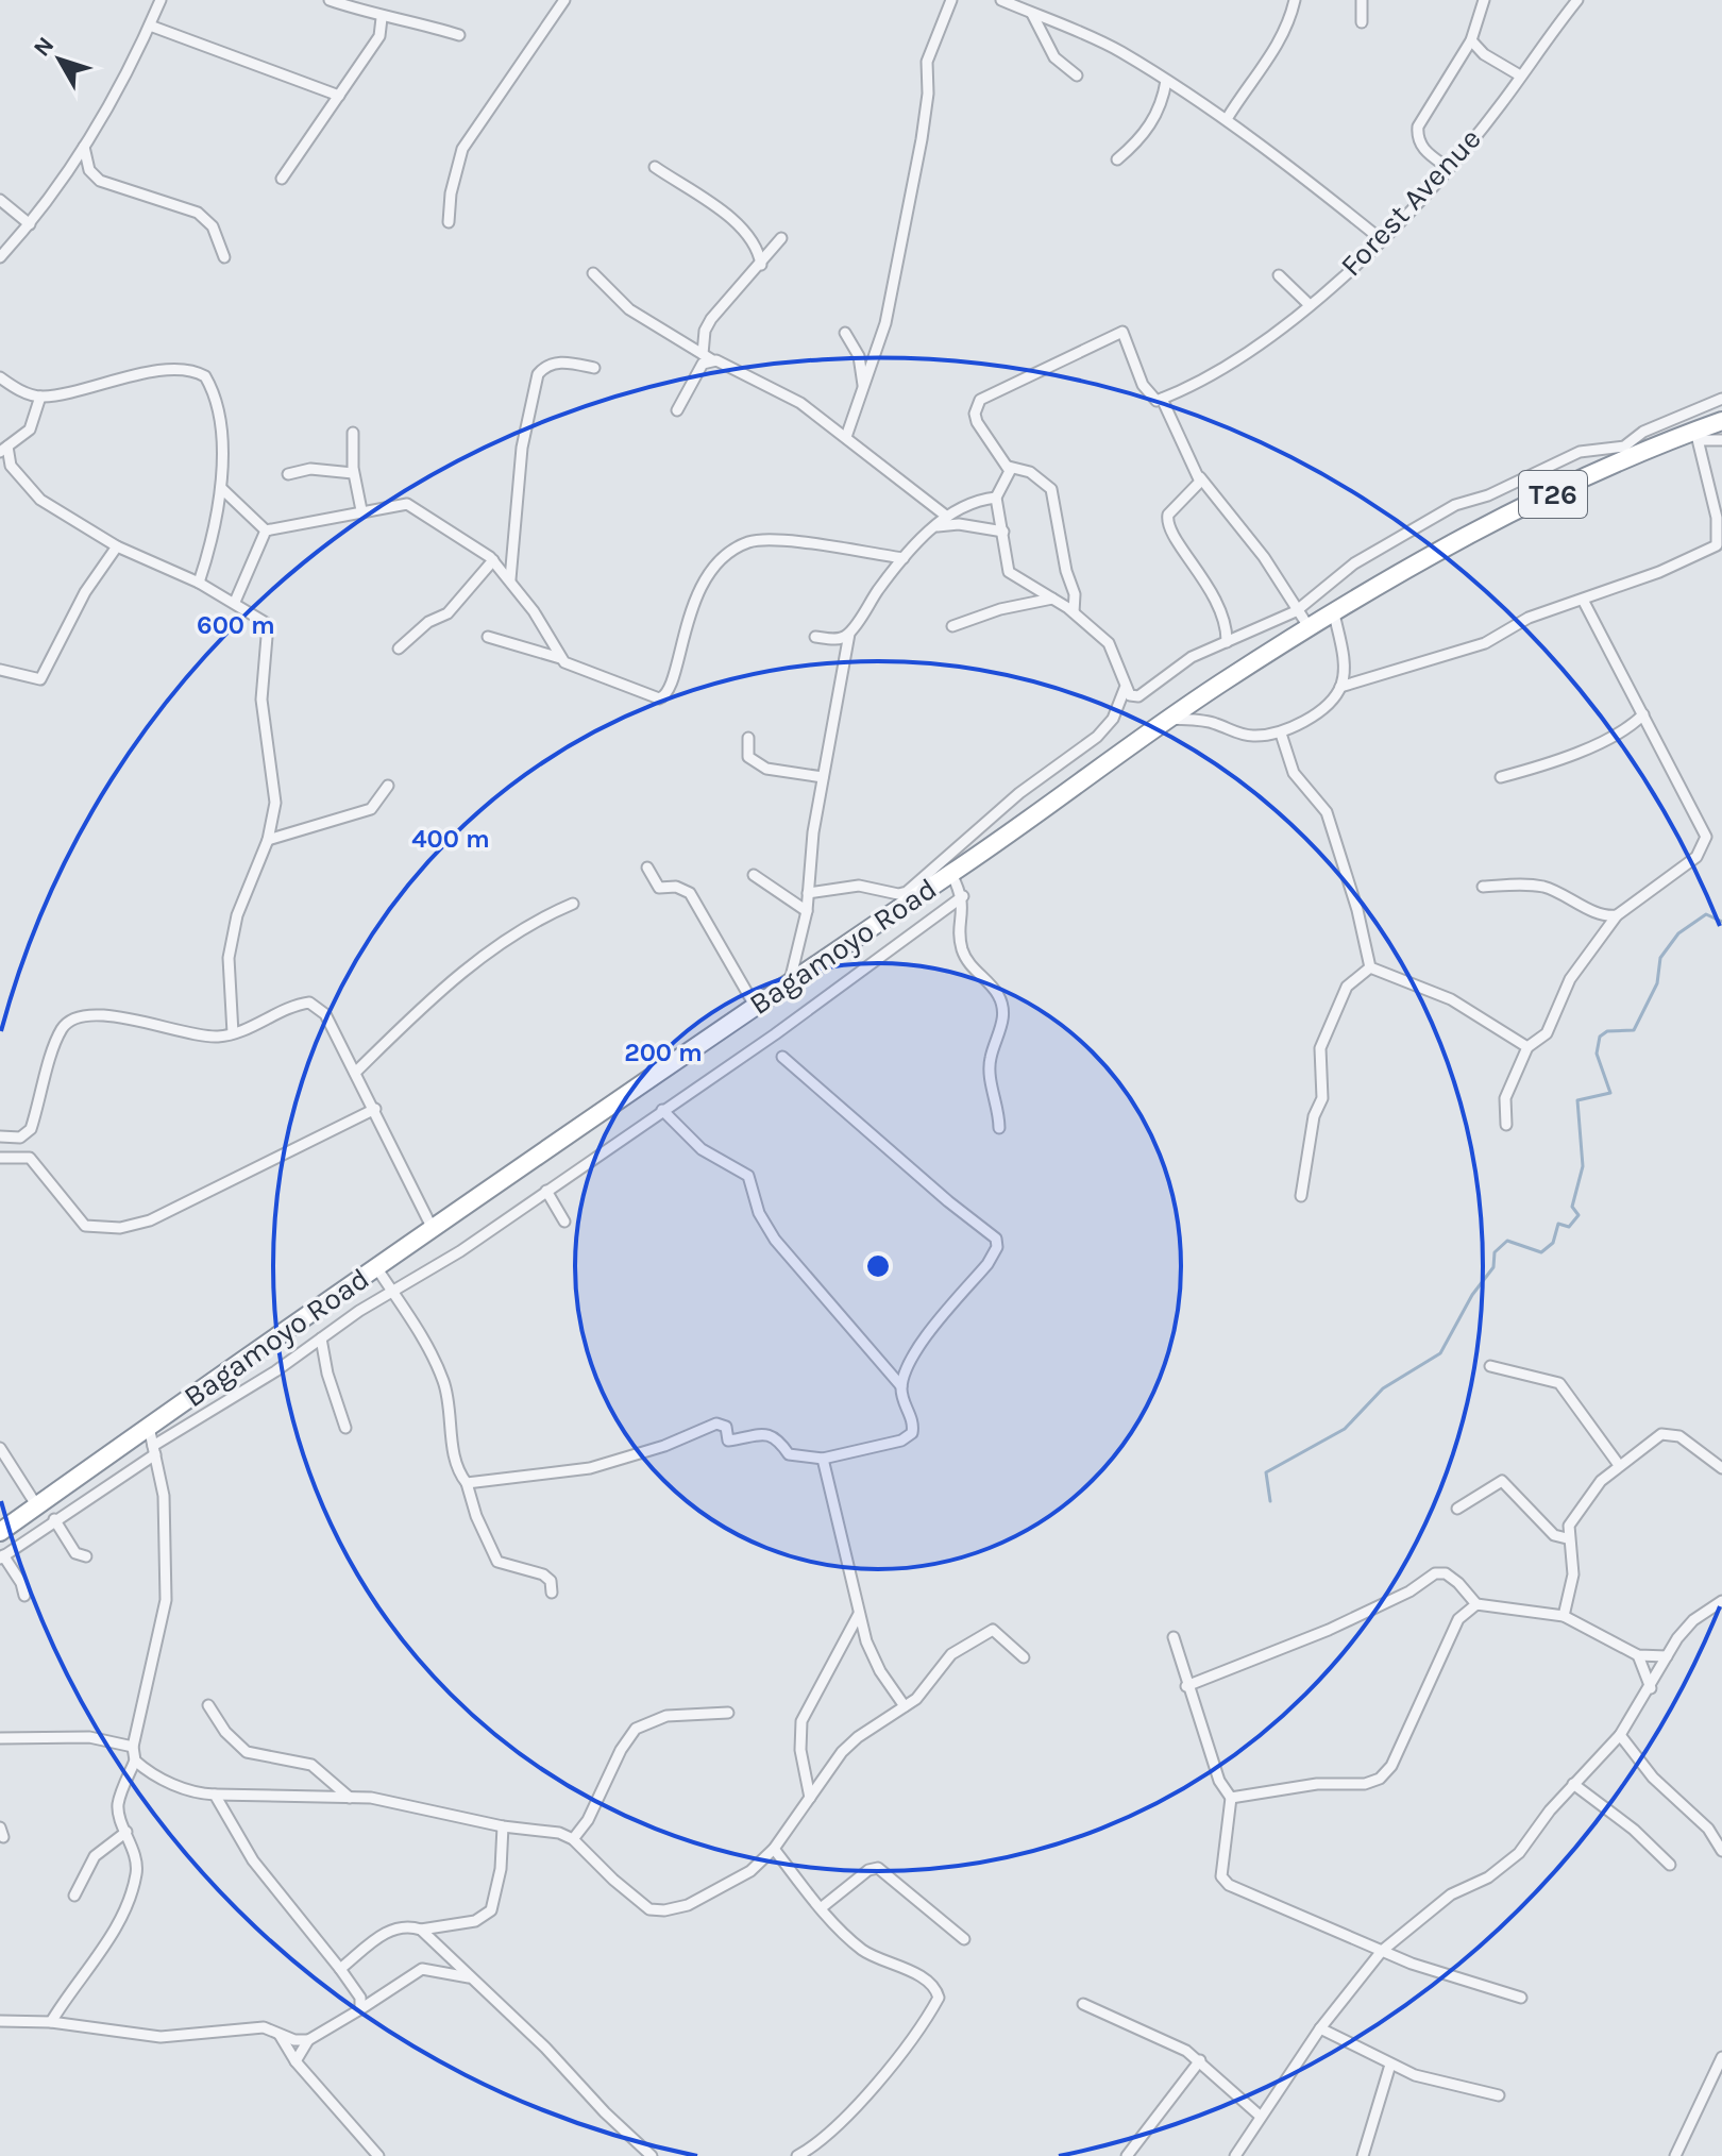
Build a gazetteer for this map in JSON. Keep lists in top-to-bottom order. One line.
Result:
{"streets":{"highway":["T26","Bagamoyo Road"],"street":["Forest Avenue"]},"north":"top left","rings":["600 m","400 m","200 m"]}
